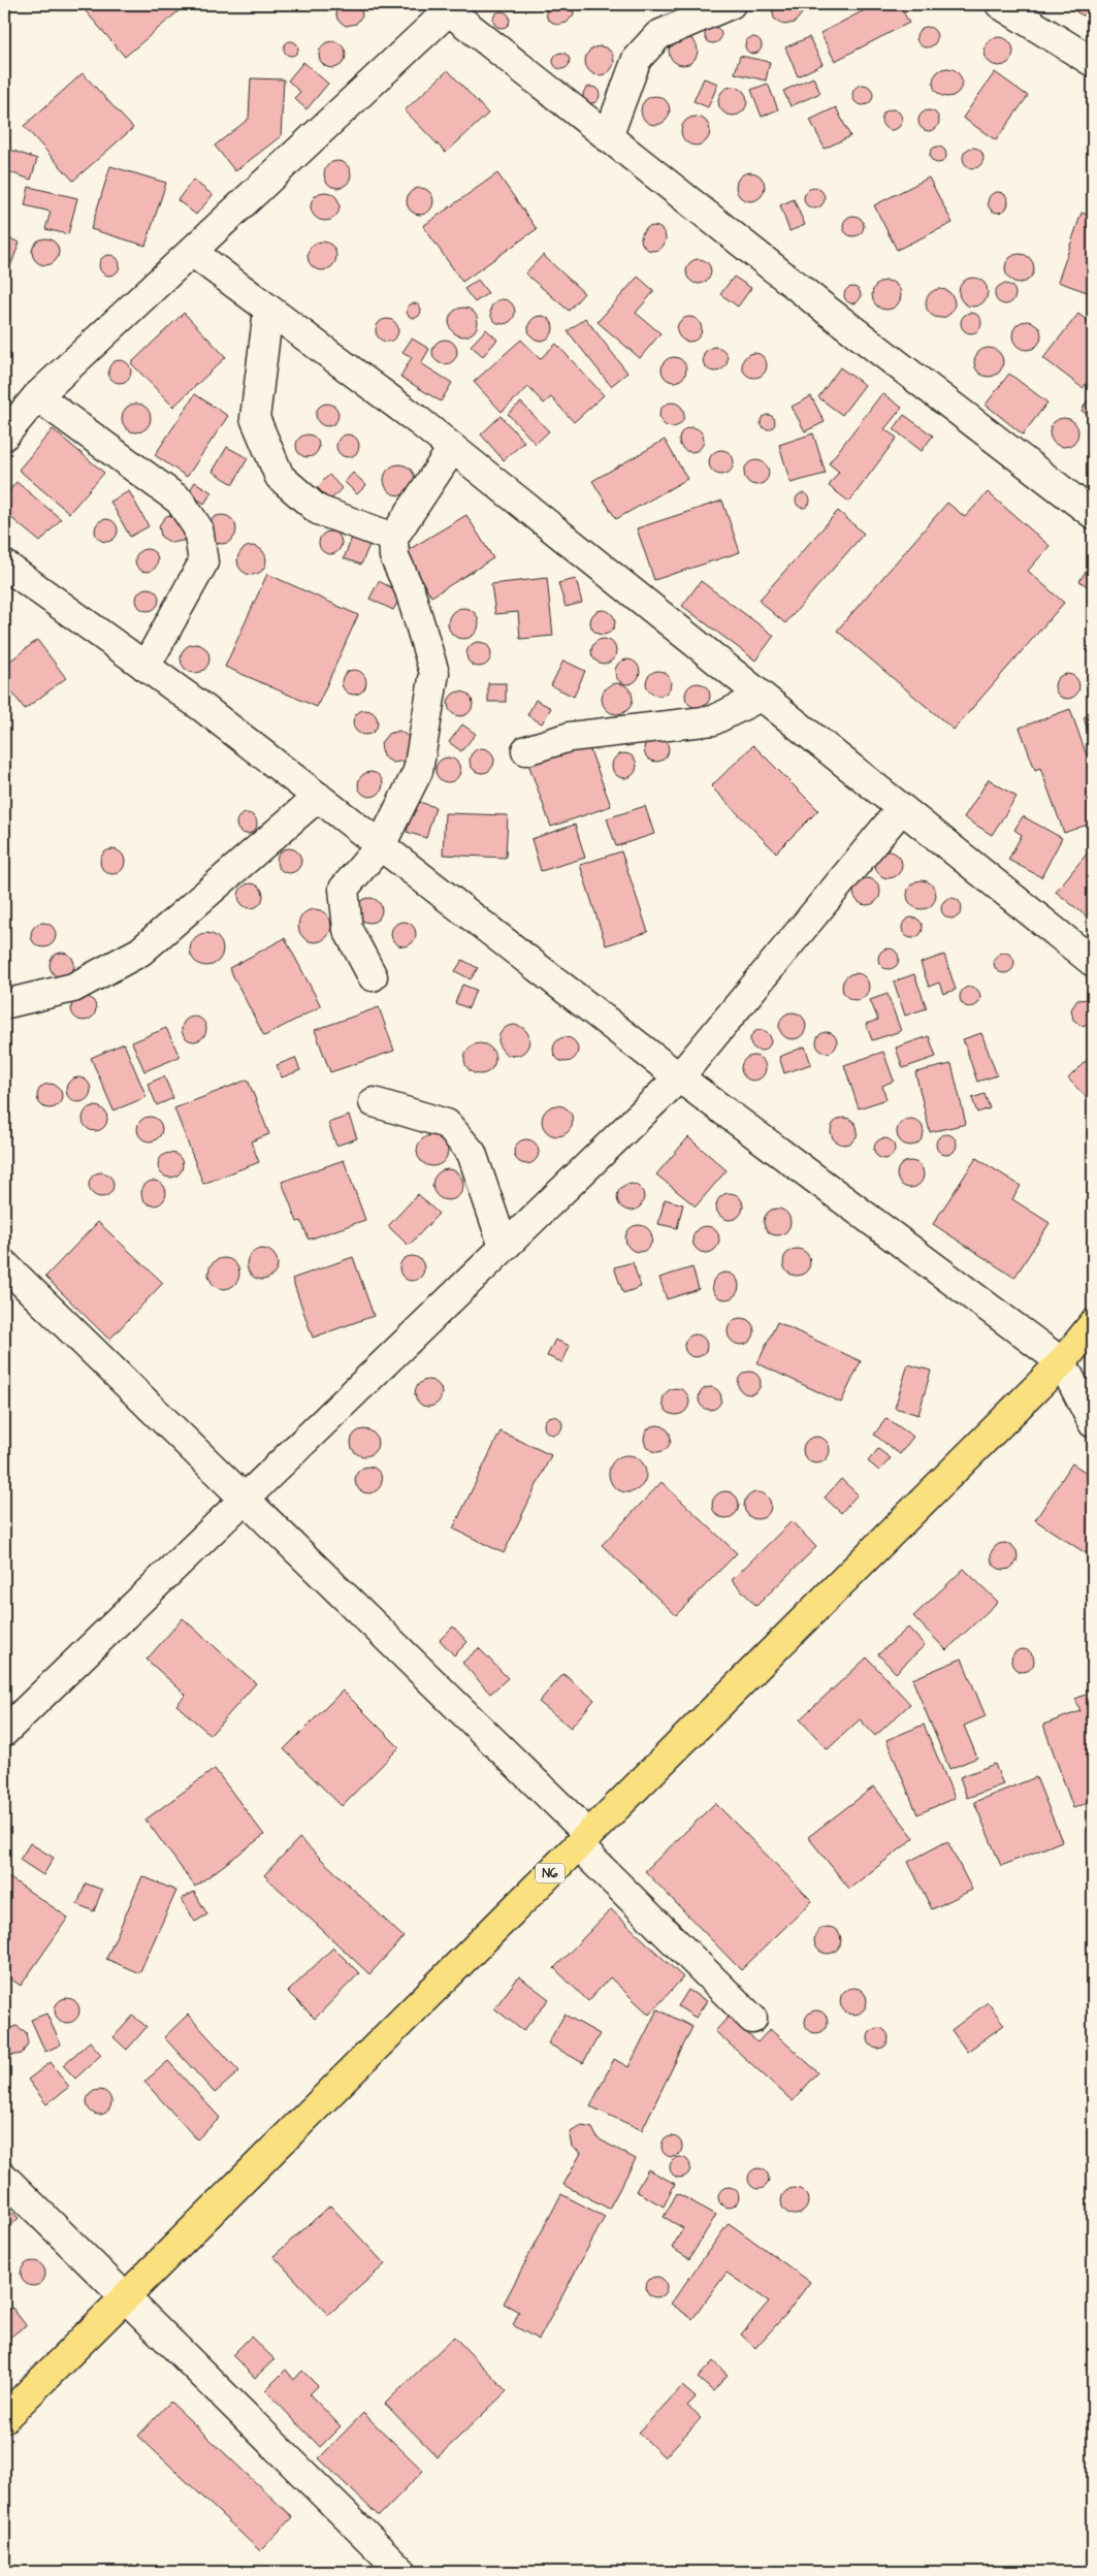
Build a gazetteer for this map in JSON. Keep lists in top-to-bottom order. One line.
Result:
{"streets":{"highway":["N6"]}}
